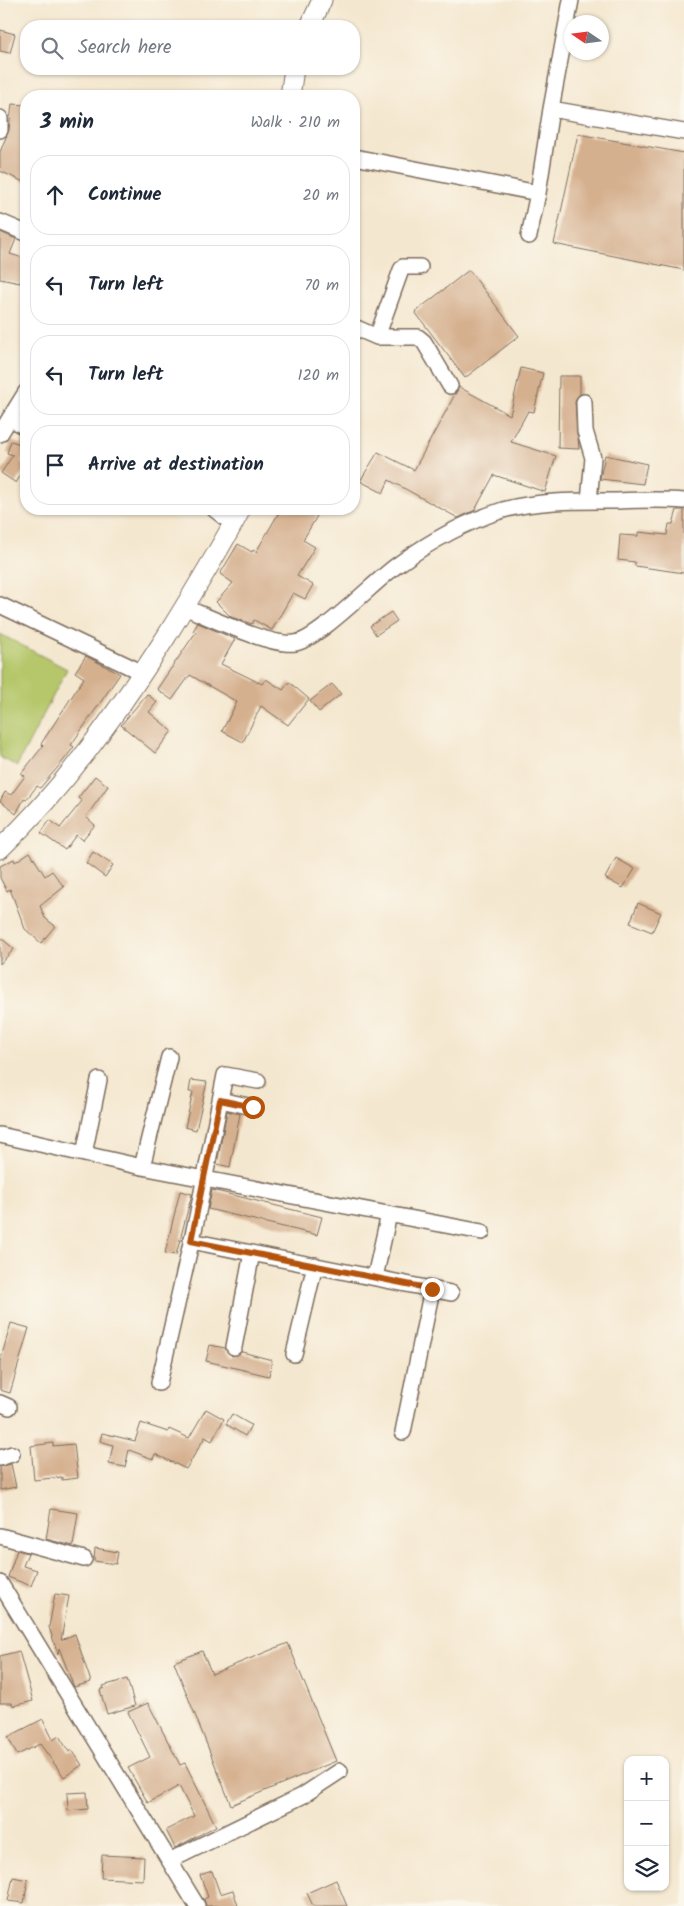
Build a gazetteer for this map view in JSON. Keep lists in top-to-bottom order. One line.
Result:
{"north":"left","page":{"search":"Search here","heading":["3 min","Walk · 210 m"],"list":[["Continue","20 m"],["Turn left","70 m"],["Turn left","120 m"],"Arrive at destination"],"map_buttons":["+","−"]}}
